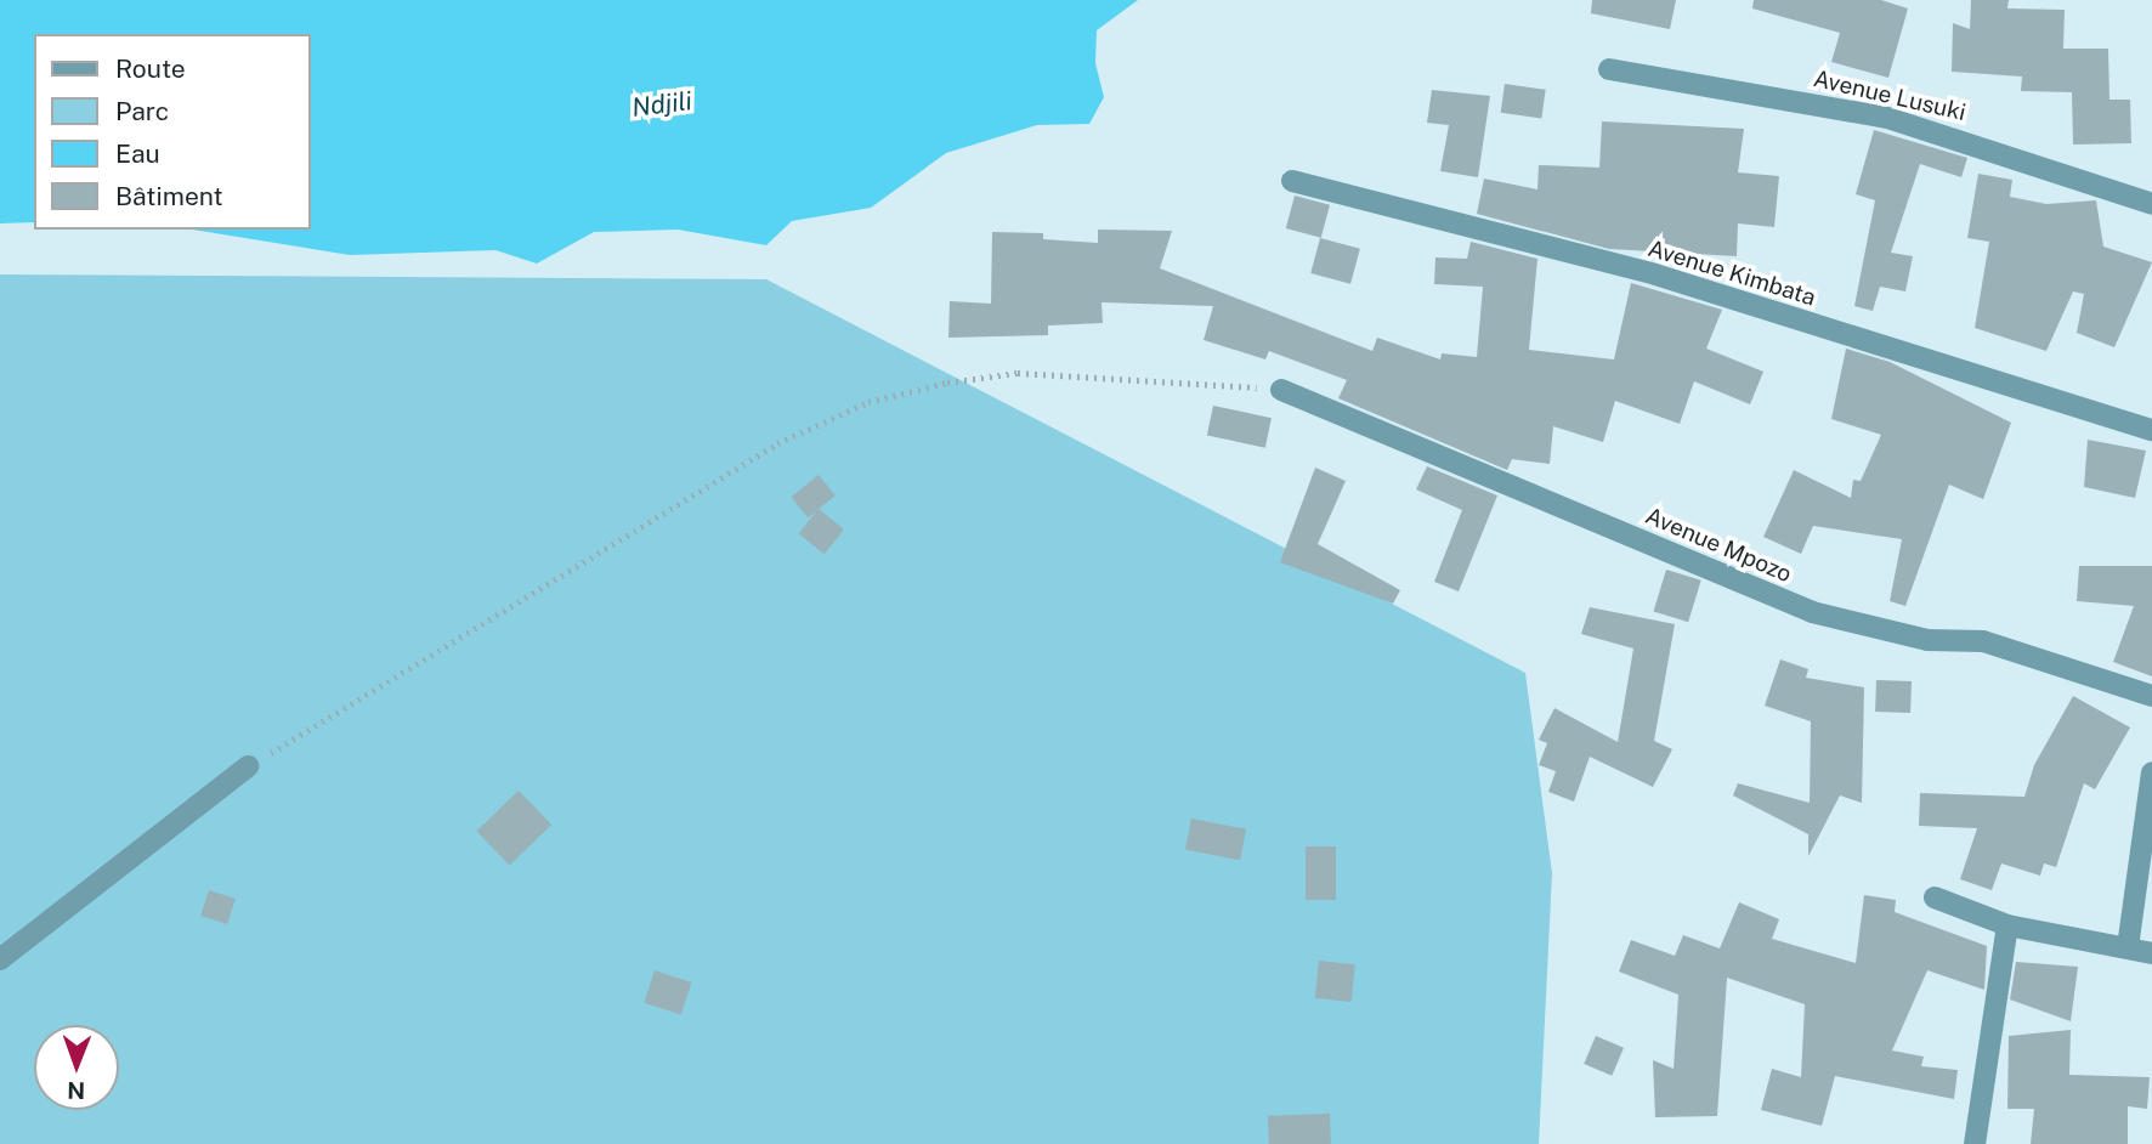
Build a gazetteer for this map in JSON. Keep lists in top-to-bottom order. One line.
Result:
{"streets":{"street":["Avenue Lusuki","Avenue Kimbata","Avenue Mpozo"]},"water":["Ndjili"],"legend":["Route","Parc","Eau","Bâtiment"],"north":"bottom"}
